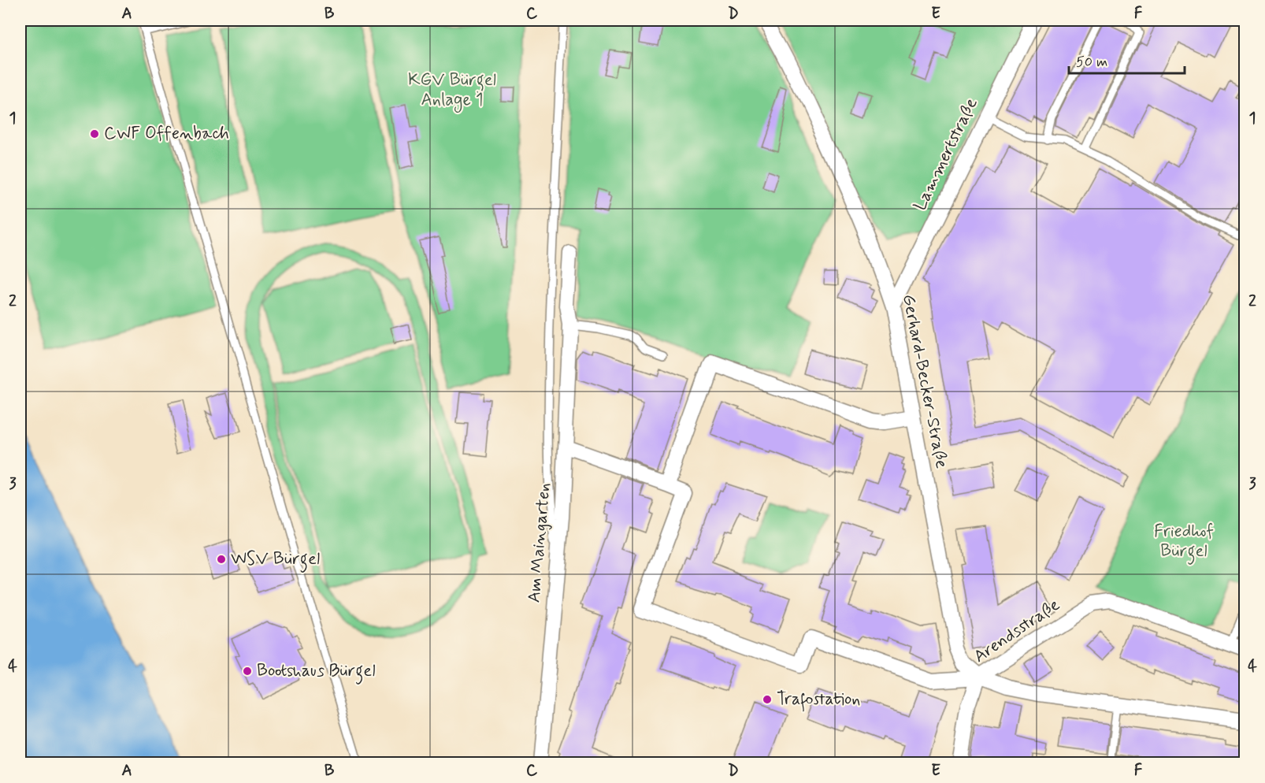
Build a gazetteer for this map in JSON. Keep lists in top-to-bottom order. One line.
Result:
{"streets":{"street":["Lammertstraße","Gerhard-Becker-Straße","Am Maingarten","Arendsstraße"]},"crossings":[["Lammertstraße","Gerhard-Becker-Straße"],["Gerhard-Becker-Straße","Arendsstraße"]],"parks":["KGV Bürgel Anlage 1","Friedhof Bürgel"],"places":["CWF Offenbach","WSV Bürgel","Bootshaus Bürgel","Trafostation"],"scale_bar":"50 m","grid":{"columns":["A","B","C","D","E","F"],"rows":["1","2","3","4"]}}
